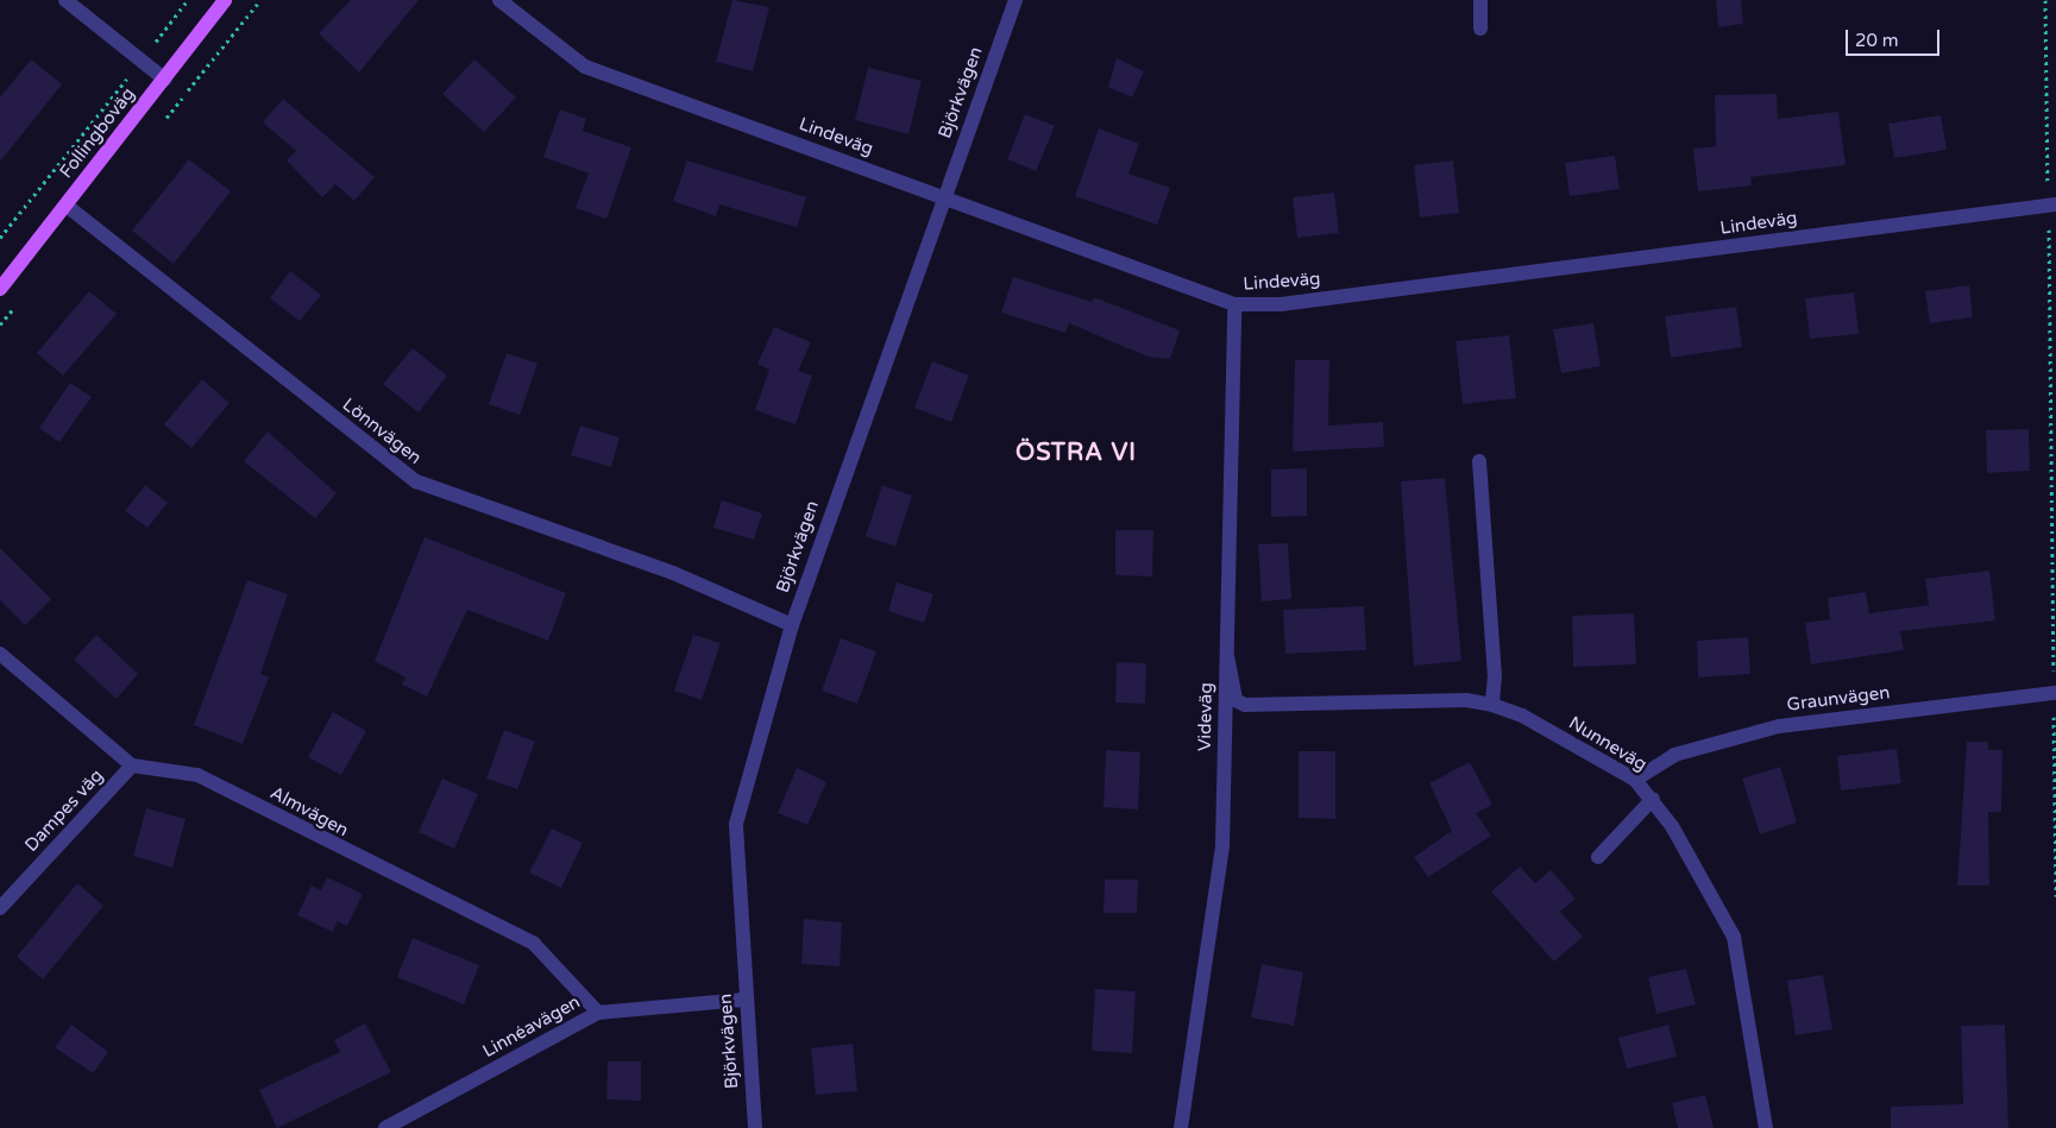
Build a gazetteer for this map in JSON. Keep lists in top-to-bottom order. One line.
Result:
{"streets":{"main road":["Follingboväg"],"street":["Björkvägen","Lindeväg","Lönnvägen","Graunvägen","Videväg","Nunneväg","Dampes väg","Almvägen","Linnéavägen"]},"crossings":[["Björkvägen","Lindeväg"],["Björkvägen","Lönnvägen"],["Björkvägen","Linnéavägen"],["Follingboväg","Lönnvägen"],["Lindeväg","Videväg"],["Graunvägen","Nunneväg"],["Videväg","Nunneväg"],["Dampes väg","Almvägen"],["Almvägen","Linnéavägen"]],"districts":["ÖSTRA VI"],"scale_bar":"20 m"}
